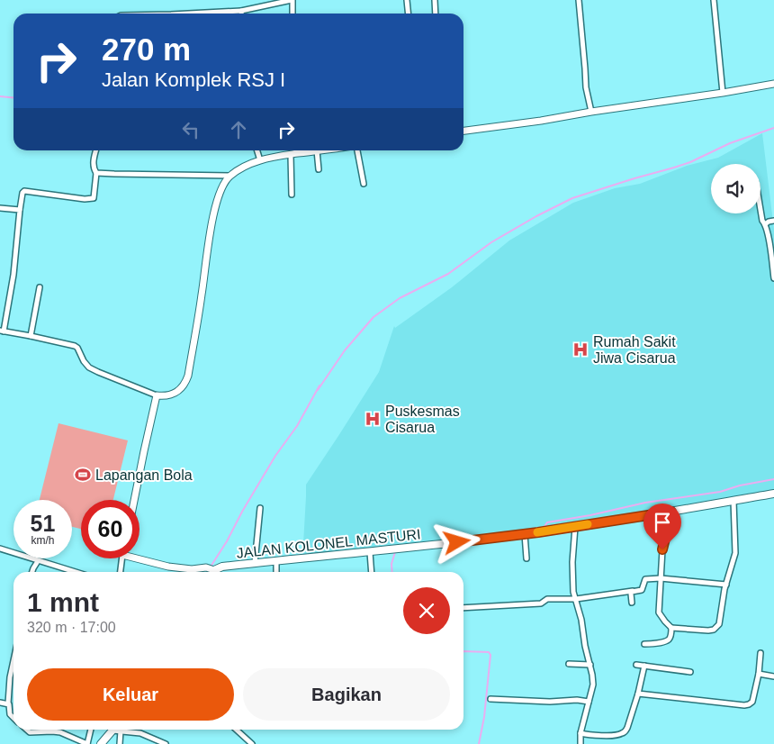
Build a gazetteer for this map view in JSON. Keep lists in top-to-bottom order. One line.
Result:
{"streets":{"main road":["JALAN KOLONEL MASTURI"]},"places":{"hospital":["Rumah Sakit Jiwa Cisarua","Puskesmas Cisarua"],"sports":["Lapangan Bola"]},"page":{"turn":["270 m","Jalan Komplek RSJ I"],"speed":"51 km/h","limit":"60","heading":["1 mnt","320 m · 17:00"],"buttons":["Keluar","Bagikan"]}}
